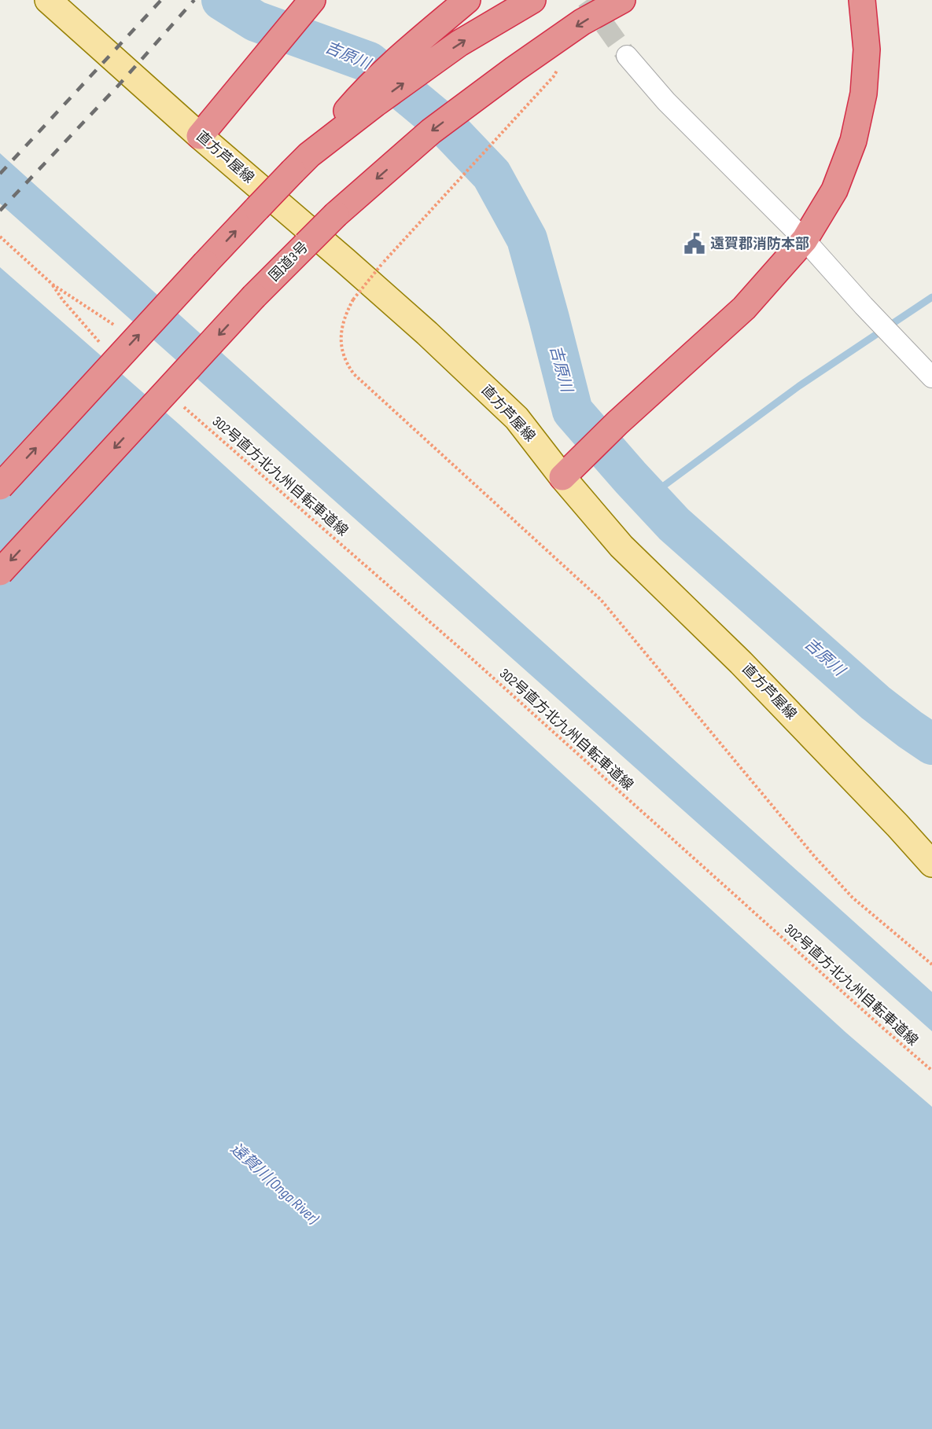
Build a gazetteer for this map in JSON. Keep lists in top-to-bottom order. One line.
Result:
{"streets":{"highway":["国道3号"],"main road":["直方芦屋線"],"path":["302号直方北九州自転車道線"]},"water":["吉原川","遠賀川 (Onga River)"],"places":{"public building":["遠賀郡消防本部"]}}
